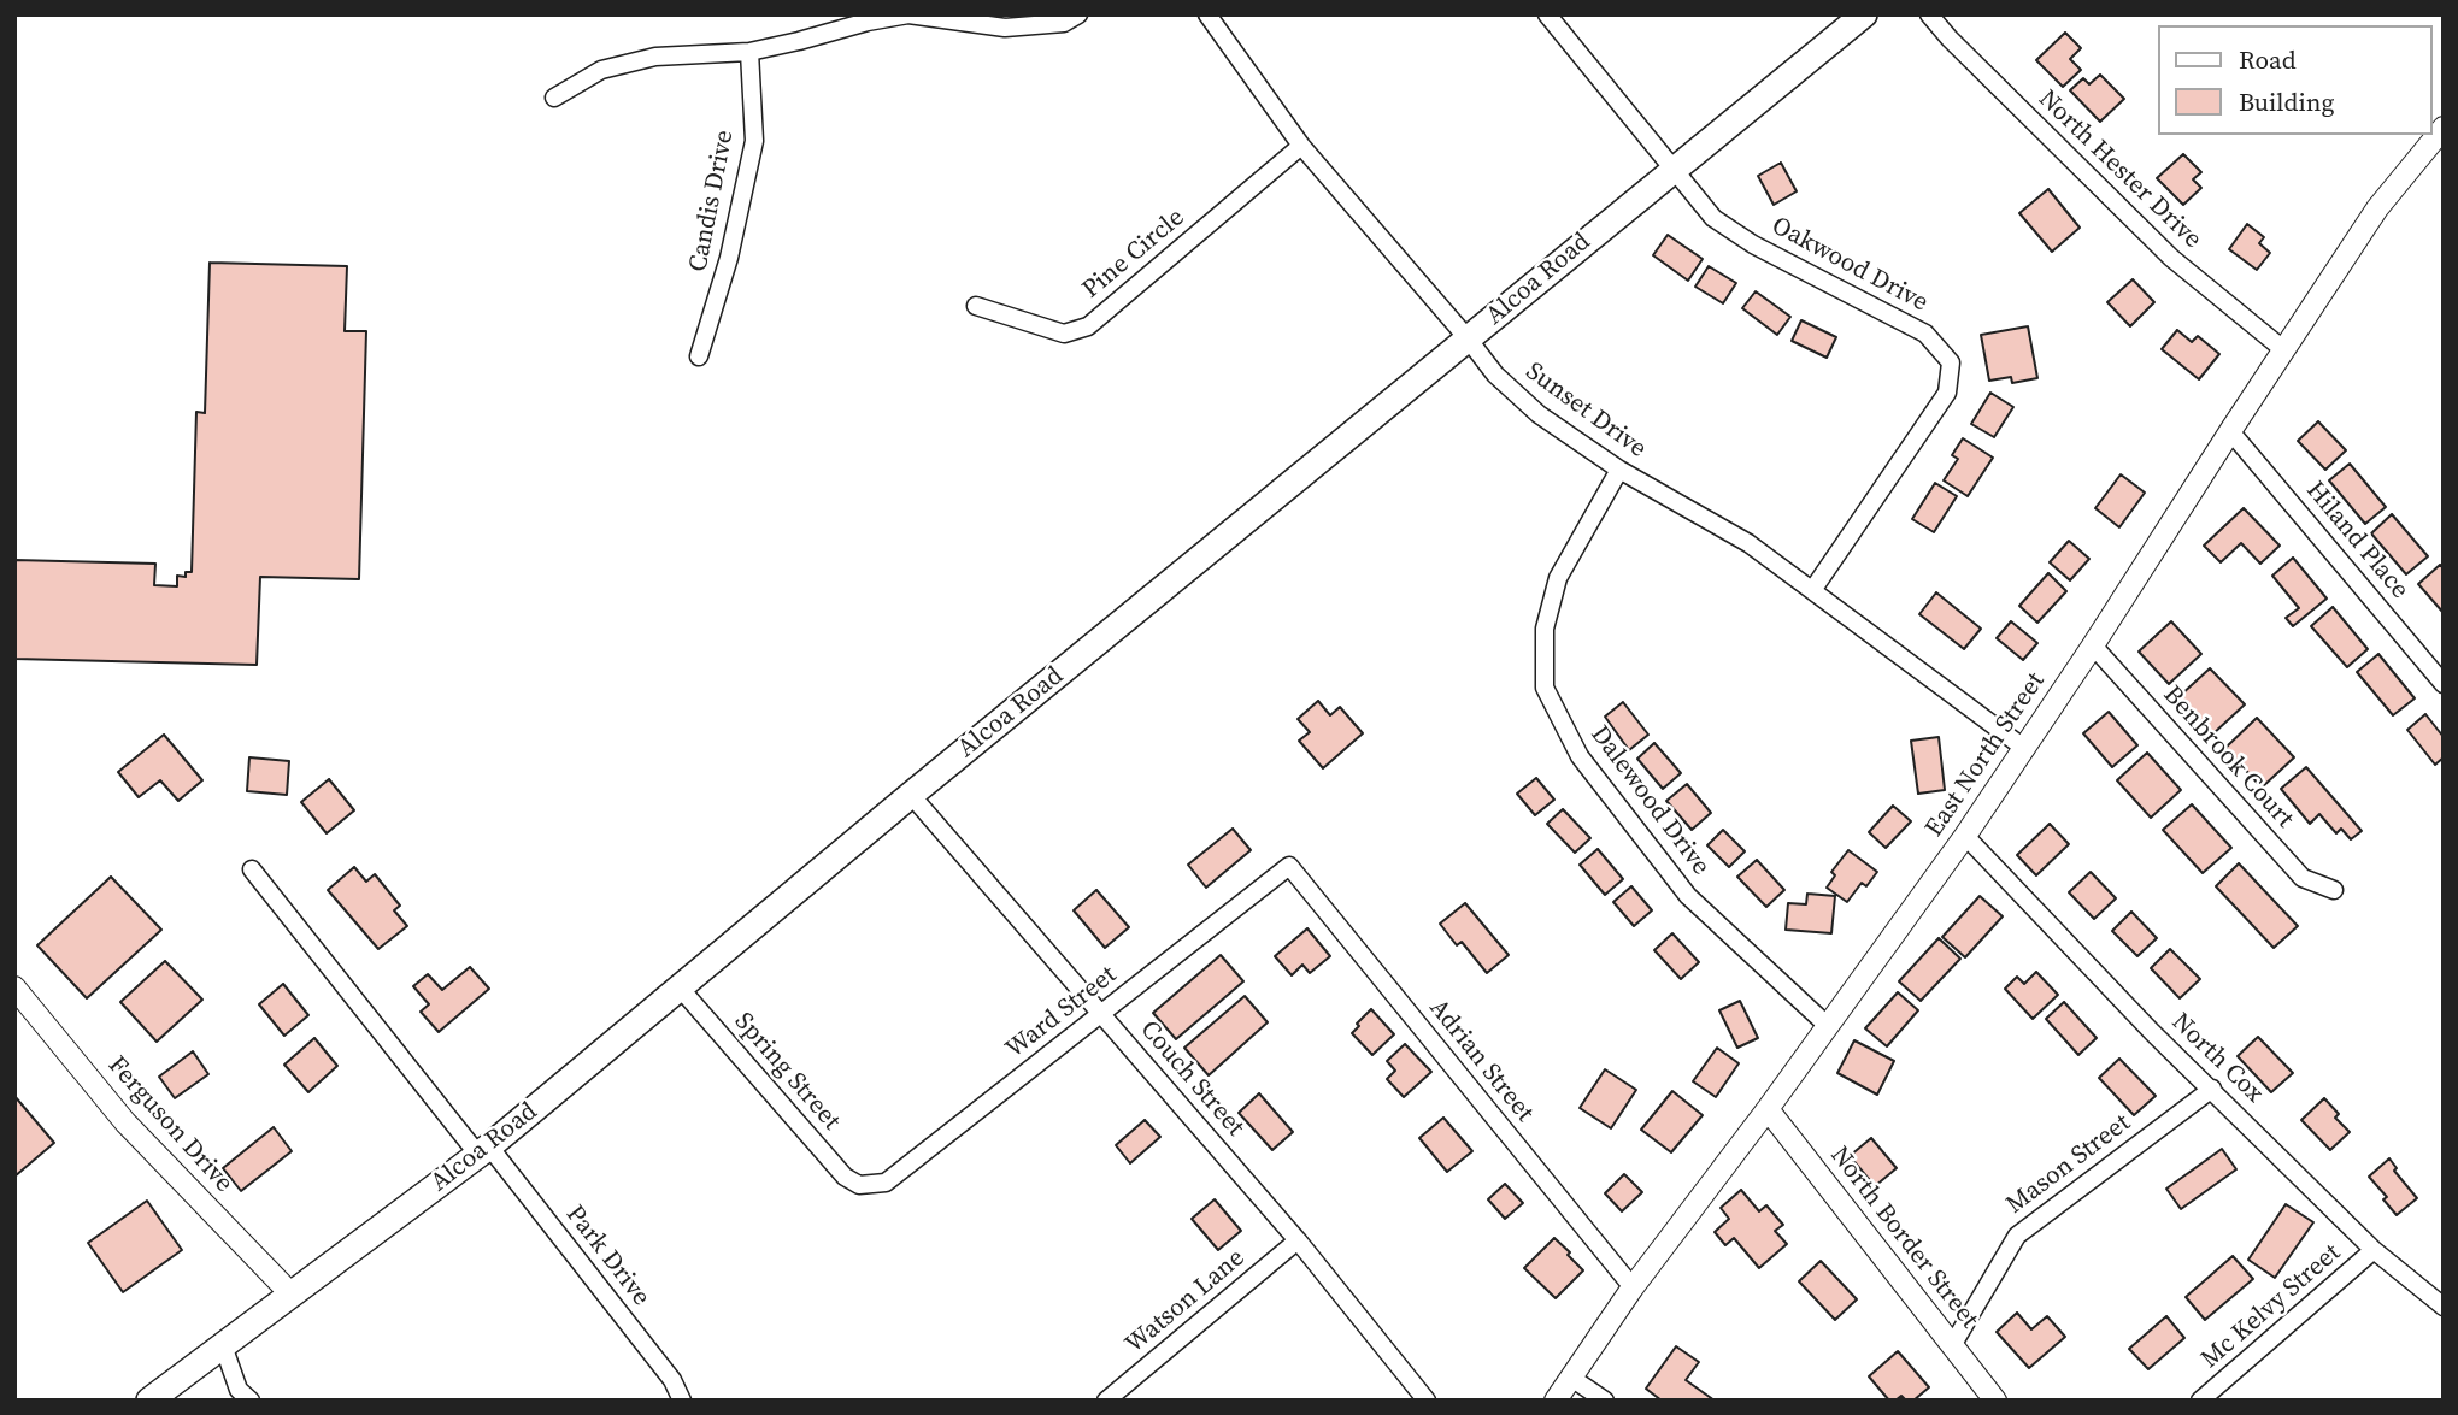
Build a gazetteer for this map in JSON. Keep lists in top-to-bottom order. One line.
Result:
{"streets":{"main road":["Alcoa Road"],"street":["North Hester Drive","Candis Drive","Pine Circle","Oakwood Drive","Sunset Drive","Hiland Place","East North Street","Benbrook Court","Dalewood Drive","Ward Street","North Cox","Adrian Street","Spring Street","Couch Street","Ferguson Drive","Mason Street","North Border Street","Park Drive","Watson Lane","Mc Kelvy Street"]},"crossings":[["North Hester Drive","East North Street"],["Pine Circle","Sunset Drive"],["Oakwood Drive","Alcoa Road"],["Oakwood Drive","Sunset Drive"],["Alcoa Road","Sunset Drive"],["Alcoa Road","Spring Street"],["Alcoa Road","Couch Street"],["Alcoa Road","Ferguson Drive"],["Alcoa Road","Park Drive"],["Sunset Drive","East North Street"],["Sunset Drive","Dalewood Drive"],["Hiland Place","East North Street"],["East North Street","Benbrook Court"],["East North Street","Dalewood Drive"],["East North Street","North Cox"],["East North Street","Adrian Street"],["East North Street","North Border Street"],["Ward Street","Adrian Street"],["Ward Street","Spring Street"],["Ward Street","Couch Street"],["North Cox","Mason Street"],["North Cox","Mc Kelvy Street"],["Couch Street","Watson Lane"],["Mason Street","North Border Street"]],"legend":["Road","Building"]}
